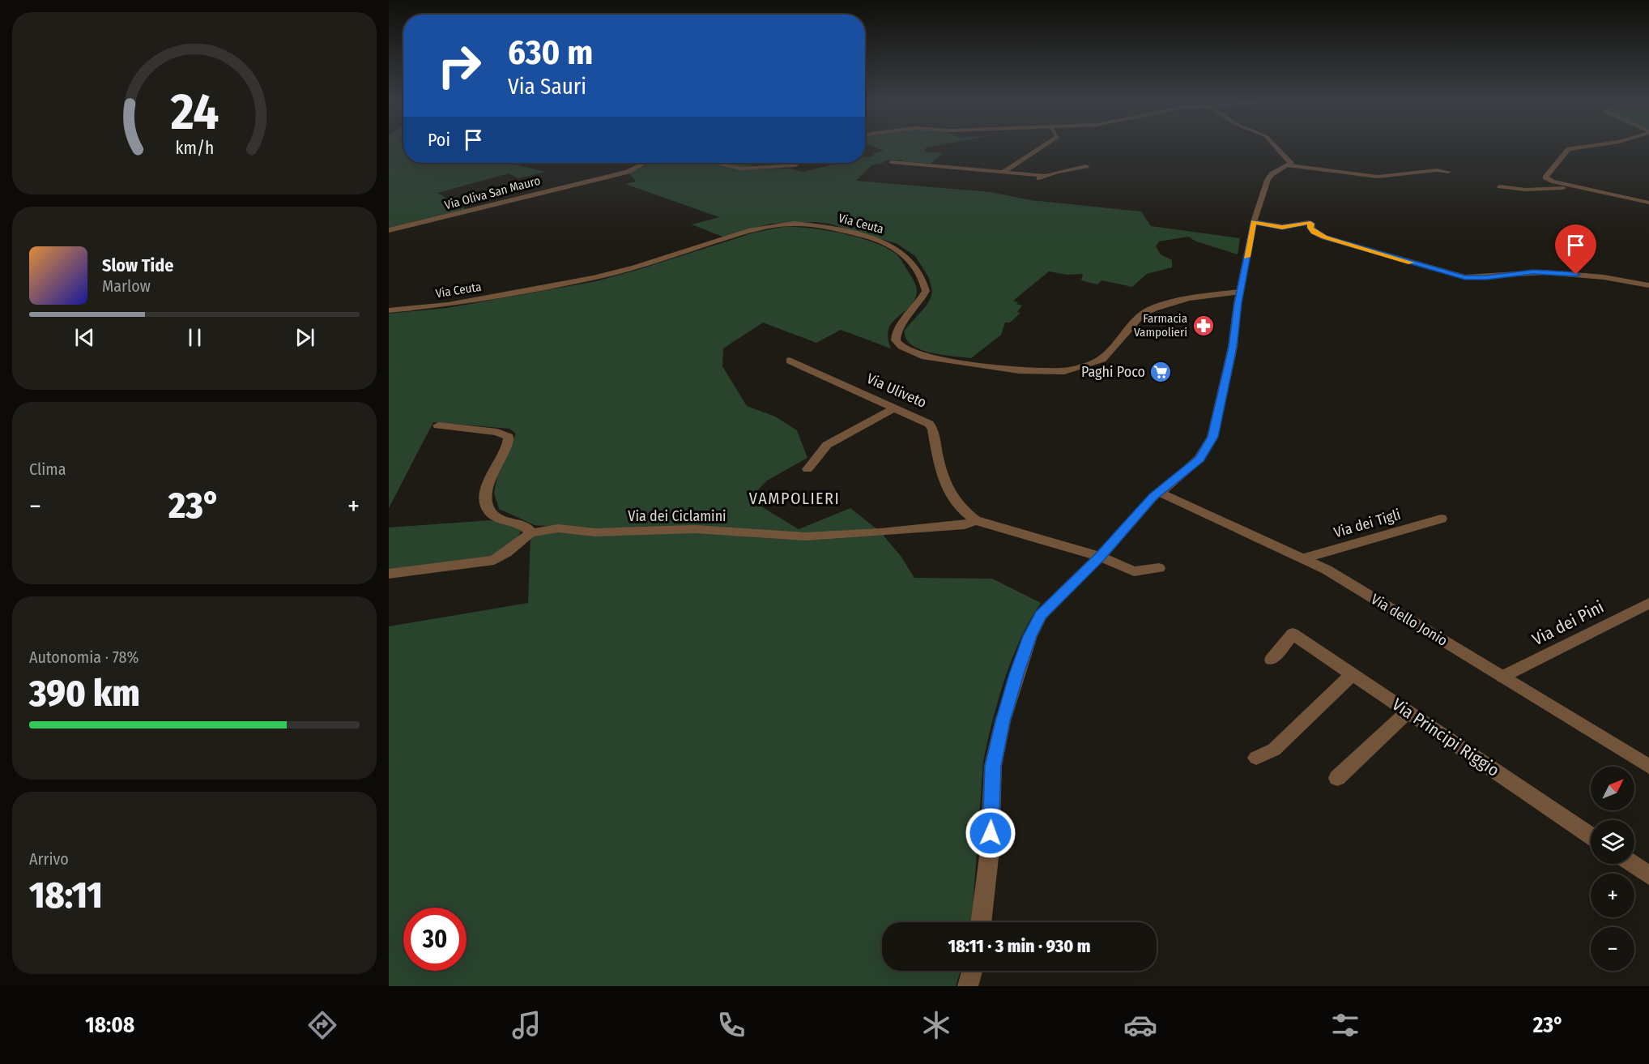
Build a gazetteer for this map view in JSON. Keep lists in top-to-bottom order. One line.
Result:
{"streets":{"street":["Via Oliva San Mauro","Via Ceuta","Via Uliveto","Via dei Ciclamini","Via dei Tigli","Via dello Jonio","Via dei Pini","Via Principi Riggio"]},"crossings":[["Via Uliveto","Via dei Ciclamini"],["Via dei Tigli","Via dello Jonio"],["Via dello Jonio","Via dei Pini"]],"districts":["VAMPOLIERI"],"places":{"pharmacy":["Farmacia Vampolieri"],"supermarket":["Paghi Poco"]},"north":"top right","page":{"turn":["630 m","Via Sauri"],"then":"Poi","song":["Slow Tide","Marlow"],"tile":["Clima",["Autonomia · 78%","390 km"],["Arrivo","18:11"]],"heat":["−","23°","+"],"map_buttons":["+","−"],"limit":"30","trip":"18:11 · 3 min · 930 m","tabs":["18:08","23°"],"gauge":["24","km/h"]}}
